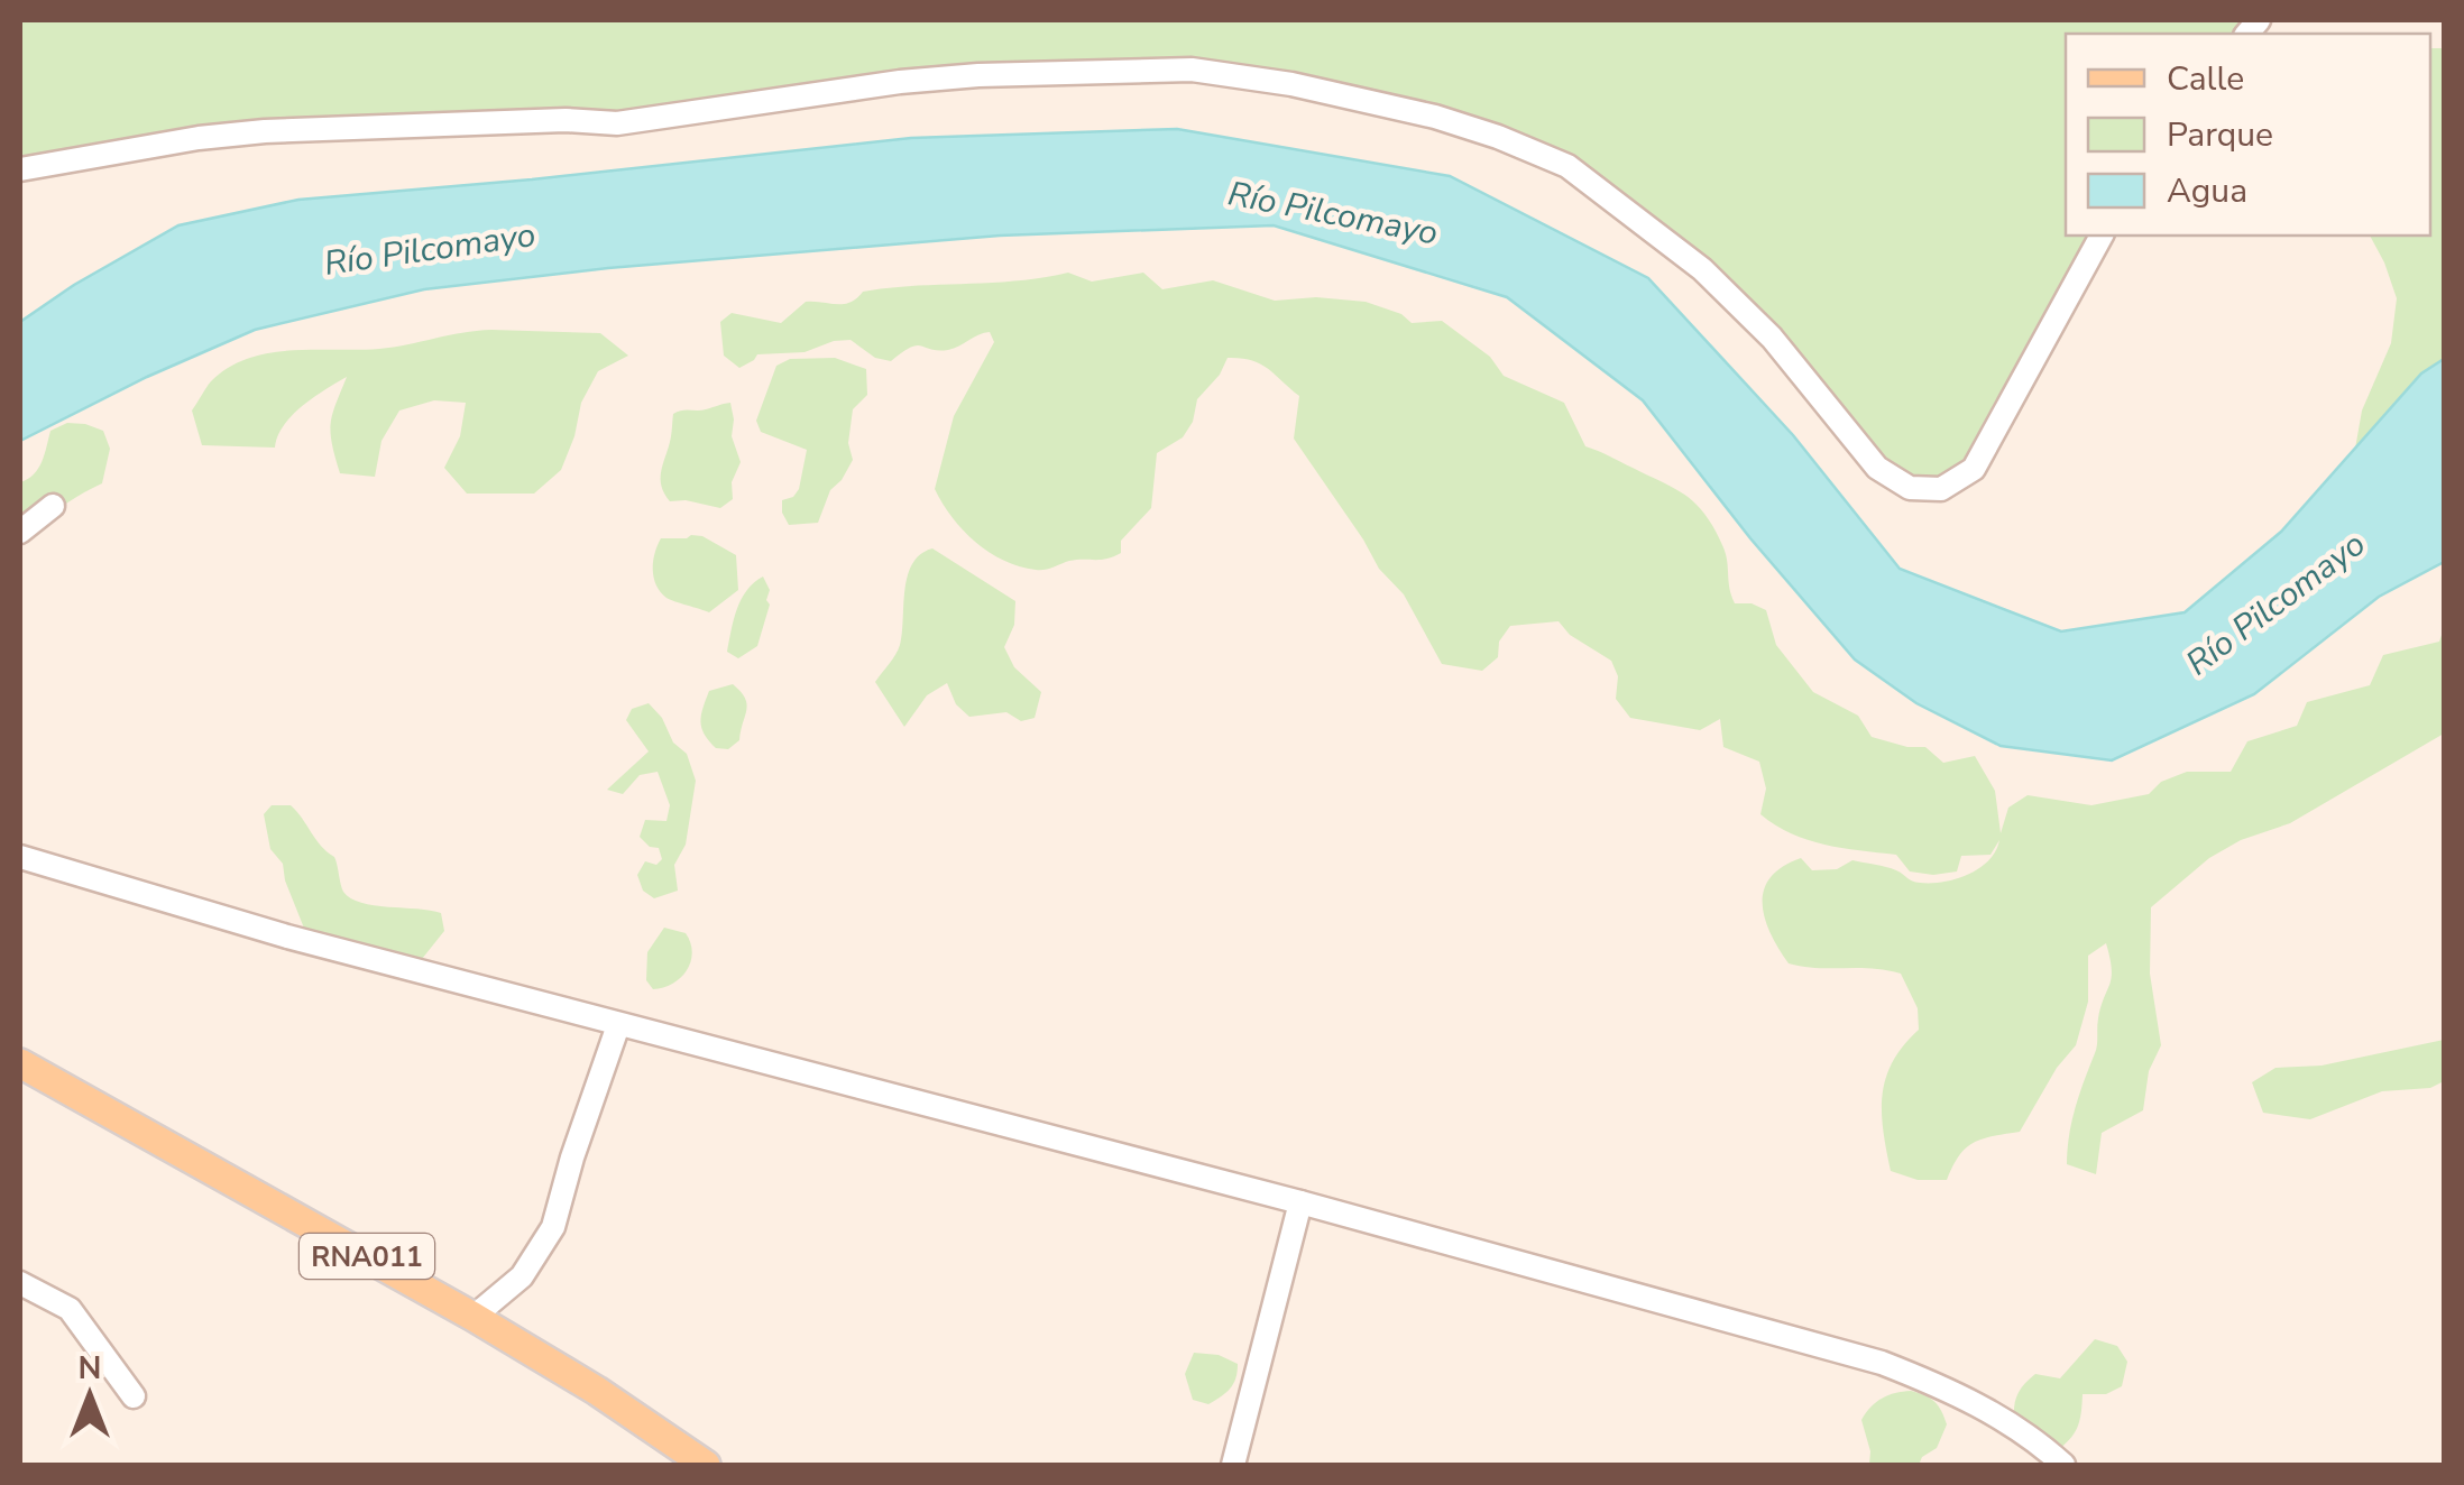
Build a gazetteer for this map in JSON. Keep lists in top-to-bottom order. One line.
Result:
{"streets":{"main road":["RNA011"]},"water":["Río Pilcomayo"],"legend":["Calle","Parque","Agua"],"north":"top"}
